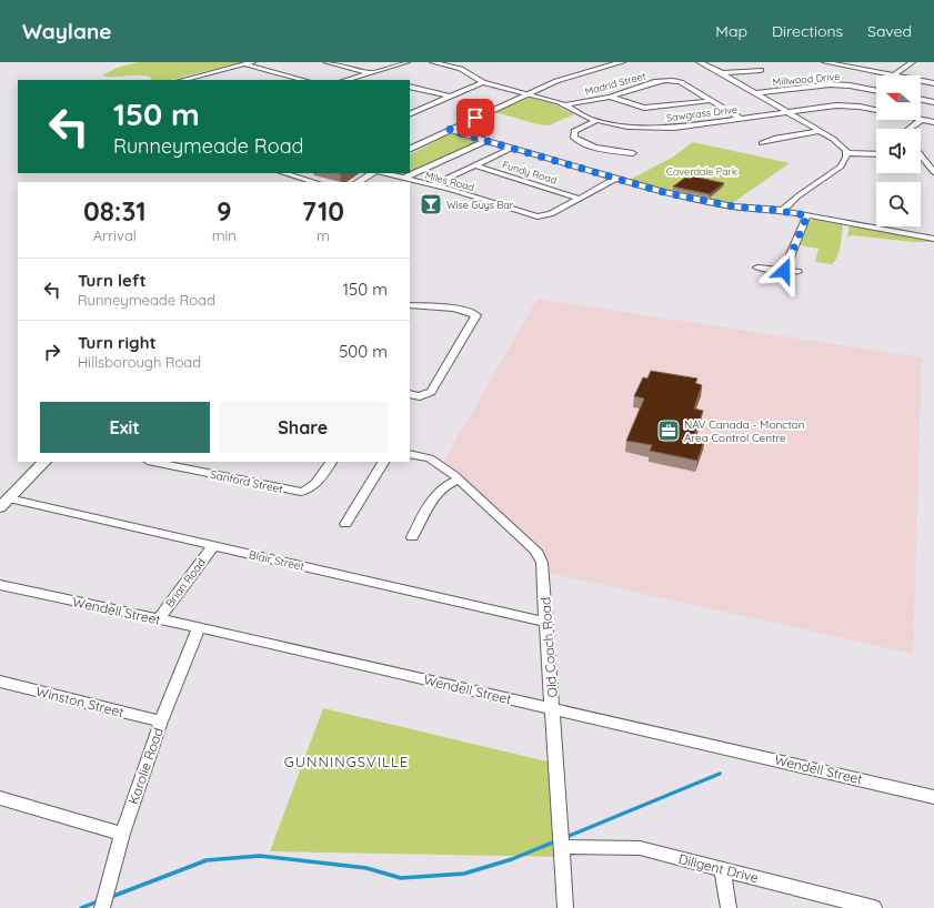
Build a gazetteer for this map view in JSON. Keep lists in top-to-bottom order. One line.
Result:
{"streets":{"street":["Millwood Drive","Madrid Street","Sawgrass Drive","Fundy Road","Miles Road","Sanford Street","Blair Street","Brian Road","Wendell Street","Old Coach Road","Winston Street","Karolie Road","Diligent Drive"]},"crossings":[["Madrid Street","Sawgrass Drive"],["Fundy Road","Miles Road"],["Blair Street","Brian Road"],["Blair Street","Old Coach Road"],["Brian Road","Wendell Street"],["Wendell Street","Old Coach Road"],["Wendell Street","Karolie Road"],["Old Coach Road","Diligent Drive"],["Winston Street","Karolie Road"]],"districts":["GUNNINGSVILLE"],"parks":["Coverdale Park"],"places":{"bar":["Wise Guys Bar"],"office":["NAV Canada - Moncton Area Control Centre"]},"north":"left","page":{"header":"Waylane","nav":["Map","Directions","Saved"],"turn":["150 m","Runneymeade Road"],"eta":["08:31","Arrival","9","min","710","m"],"list":[{"name":"Turn left","note":"Runneymeade Road","value":"150 m"},{"name":"Turn right","note":"Hillsborough Road","value":"500 m"}],"buttons":["Exit","Share"]}}
